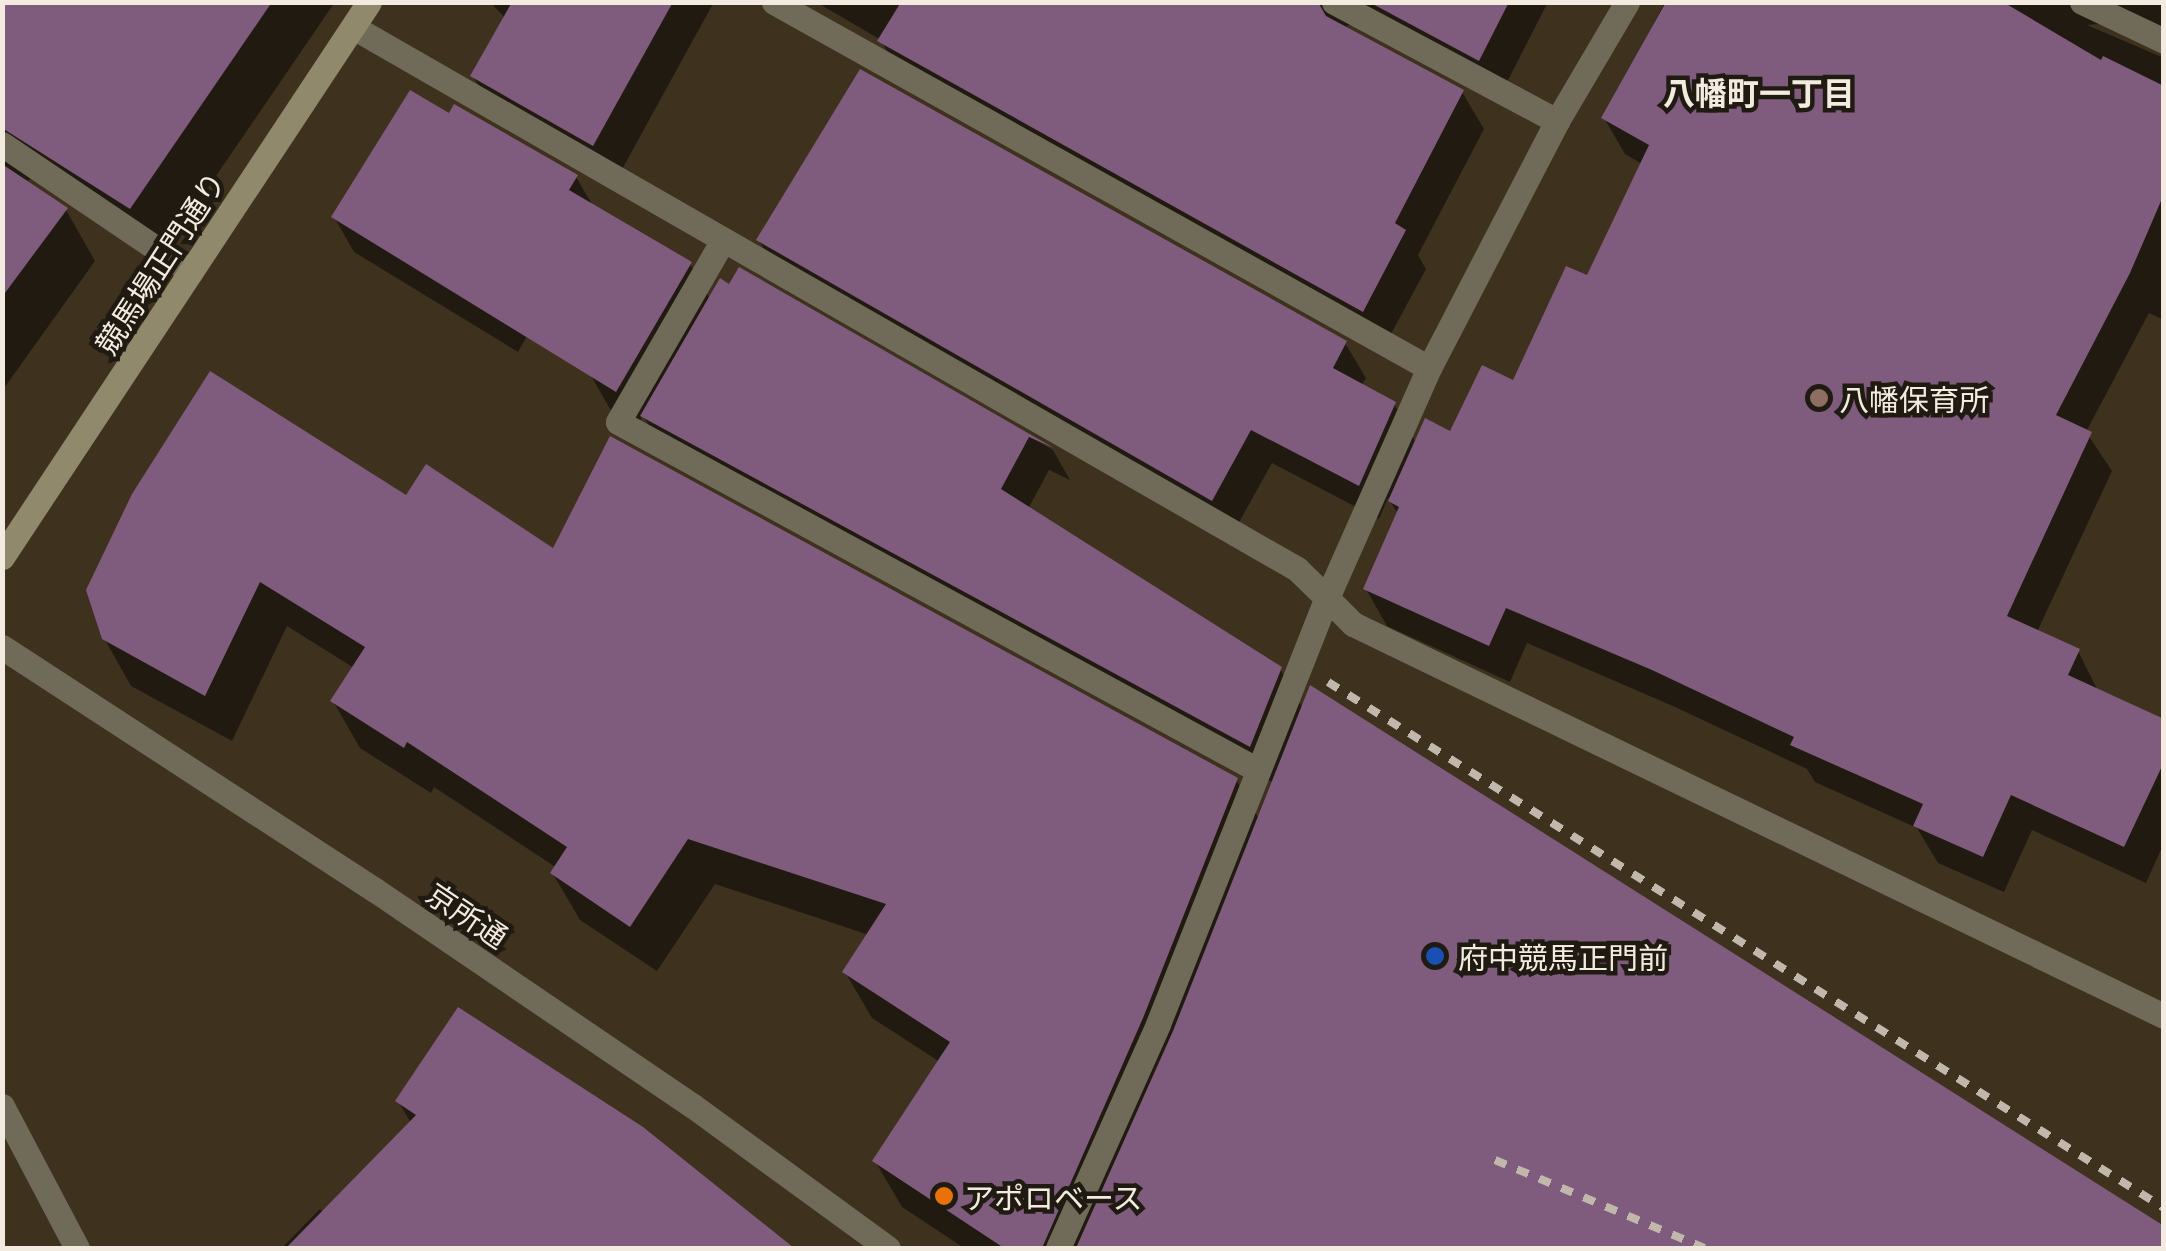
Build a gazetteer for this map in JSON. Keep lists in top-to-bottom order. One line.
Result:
{"streets":{"street":["競馬場正門通り","京所通"]},"districts":["八幡町一丁目"],"places":["八幡保育所","府中競馬正門前","アポロベース"]}
